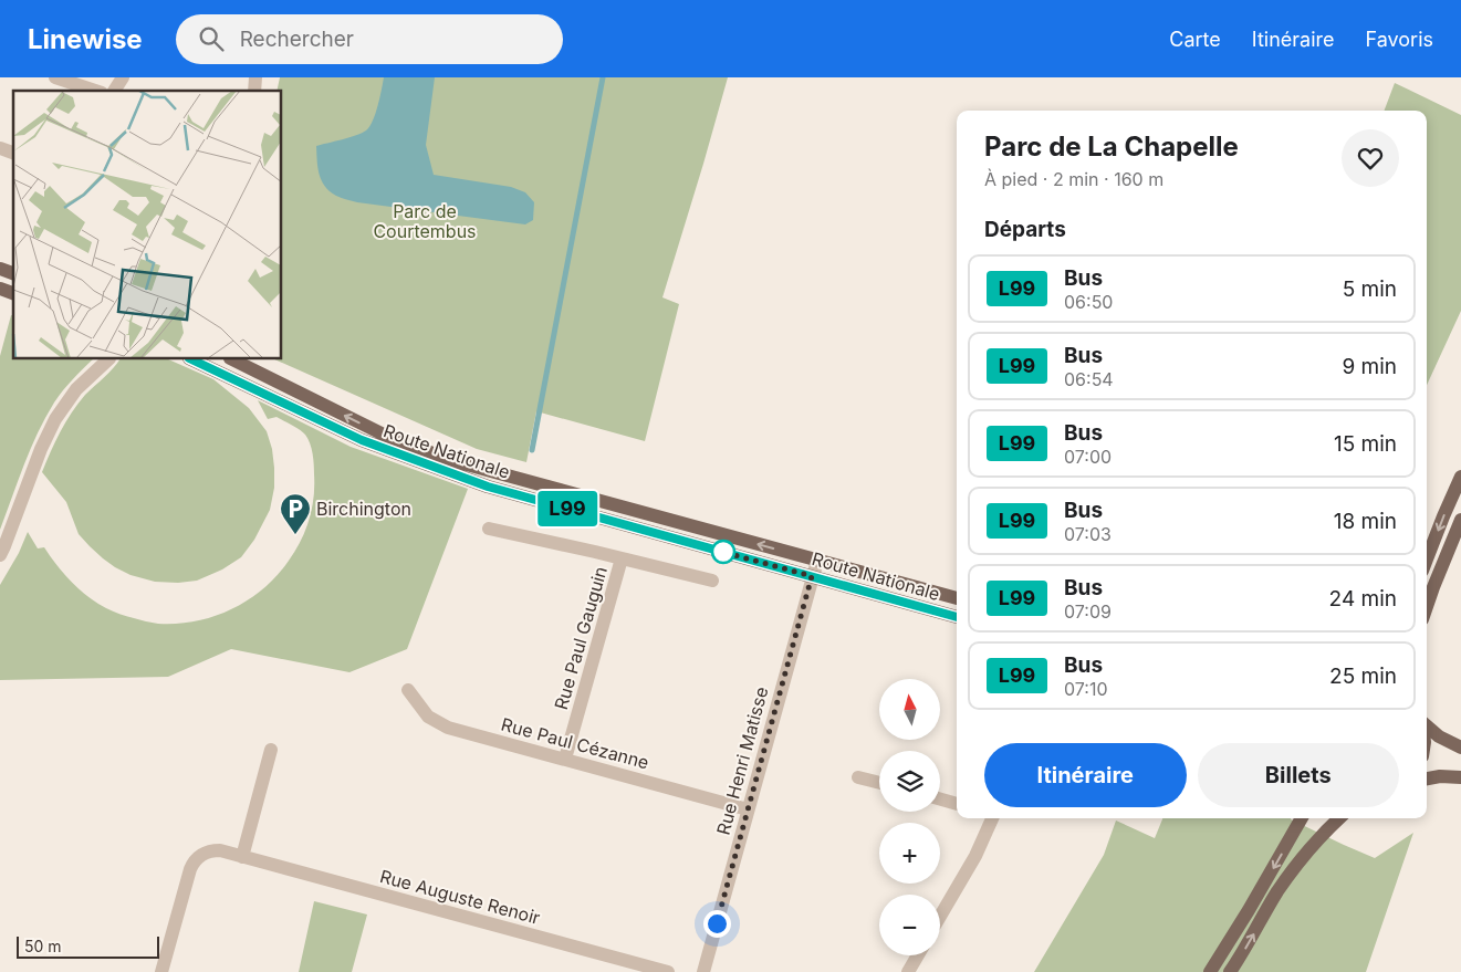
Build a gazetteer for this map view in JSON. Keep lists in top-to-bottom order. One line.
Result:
{"streets":{"main road":["Route Nationale"],"street":["Rue Paul Gauguin","Rue Paul Cézanne","Rue Henri Matisse","Rue Auguste Renoir"]},"crossings":[["Route Nationale","Rue Henri Matisse"],["Rue Paul Gauguin","Rue Paul Cézanne"],["Rue Paul Cézanne","Rue Henri Matisse"]],"parks":["Parc de Courtembus"],"places":{"parking":["Birchington"]},"lines":["bus line L99"],"scale_bar":"50 m","north":"top","page":{"header":"Linewise","search":"Rechercher","nav":["Carte","Itinéraire","Favoris"],"on_map":"L99","heading":[["Parc de La Chapelle","À pied · 2 min · 160 m"],"Départs"],"list":[{"mark":"L99","name":"Bus","note":"06:50","value":"5 min"},{"mark":"L99","name":"Bus","note":"06:54","value":"9 min"},{"mark":"L99","name":"Bus","note":"07:00","value":"15 min"},{"mark":"L99","name":"Bus","note":"07:03","value":"18 min"},{"mark":"L99","name":"Bus","note":"07:09","value":"24 min"},{"mark":"L99","name":"Bus","note":"07:10","value":"25 min"}],"map_buttons":["+","−"],"buttons":["Itinéraire","Billets"],"scale":"50 m"}}
